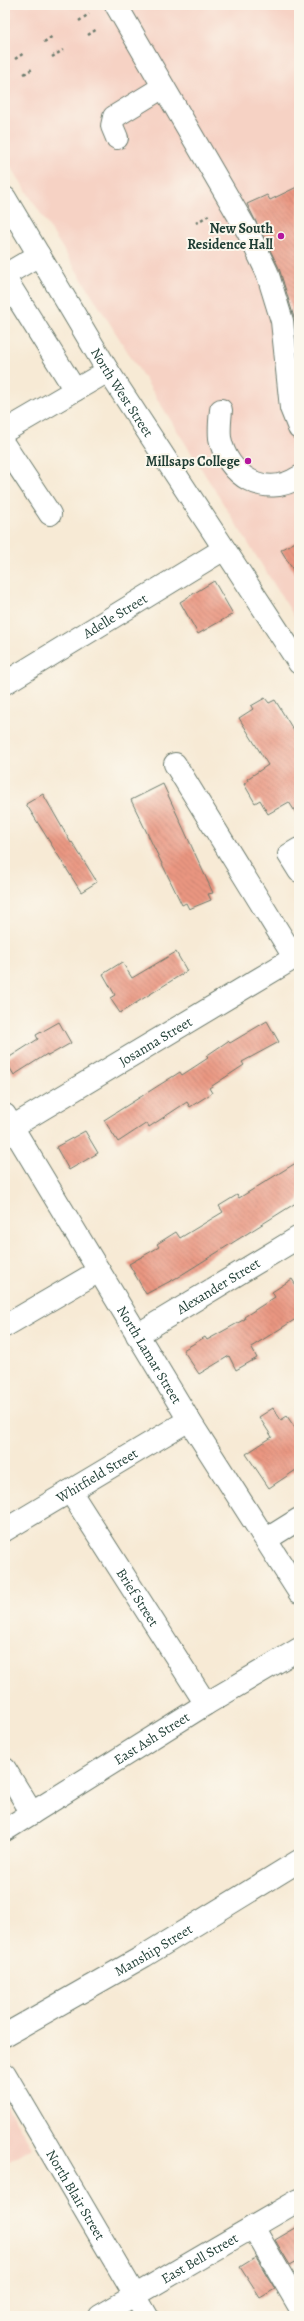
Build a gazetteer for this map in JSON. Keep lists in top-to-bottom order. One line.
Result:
{"streets":{"street":["North West Street","Adelle Street","Josanna Street","Alexander Street","North Lamar Street","Whitfield Street","Brief Street","East Ash Street","Manship Street","North Blair Street","East Bell Street"]},"crossings":[["North West Street","Adelle Street"],["Josanna Street","North Lamar Street"],["Alexander Street","North Lamar Street"],["North Lamar Street","Whitfield Street"],["Whitfield Street","Brief Street"],["Brief Street","East Ash Street"],["North Blair Street","East Bell Street"]],"places":["New South Residence Hall","Millsaps College"]}
